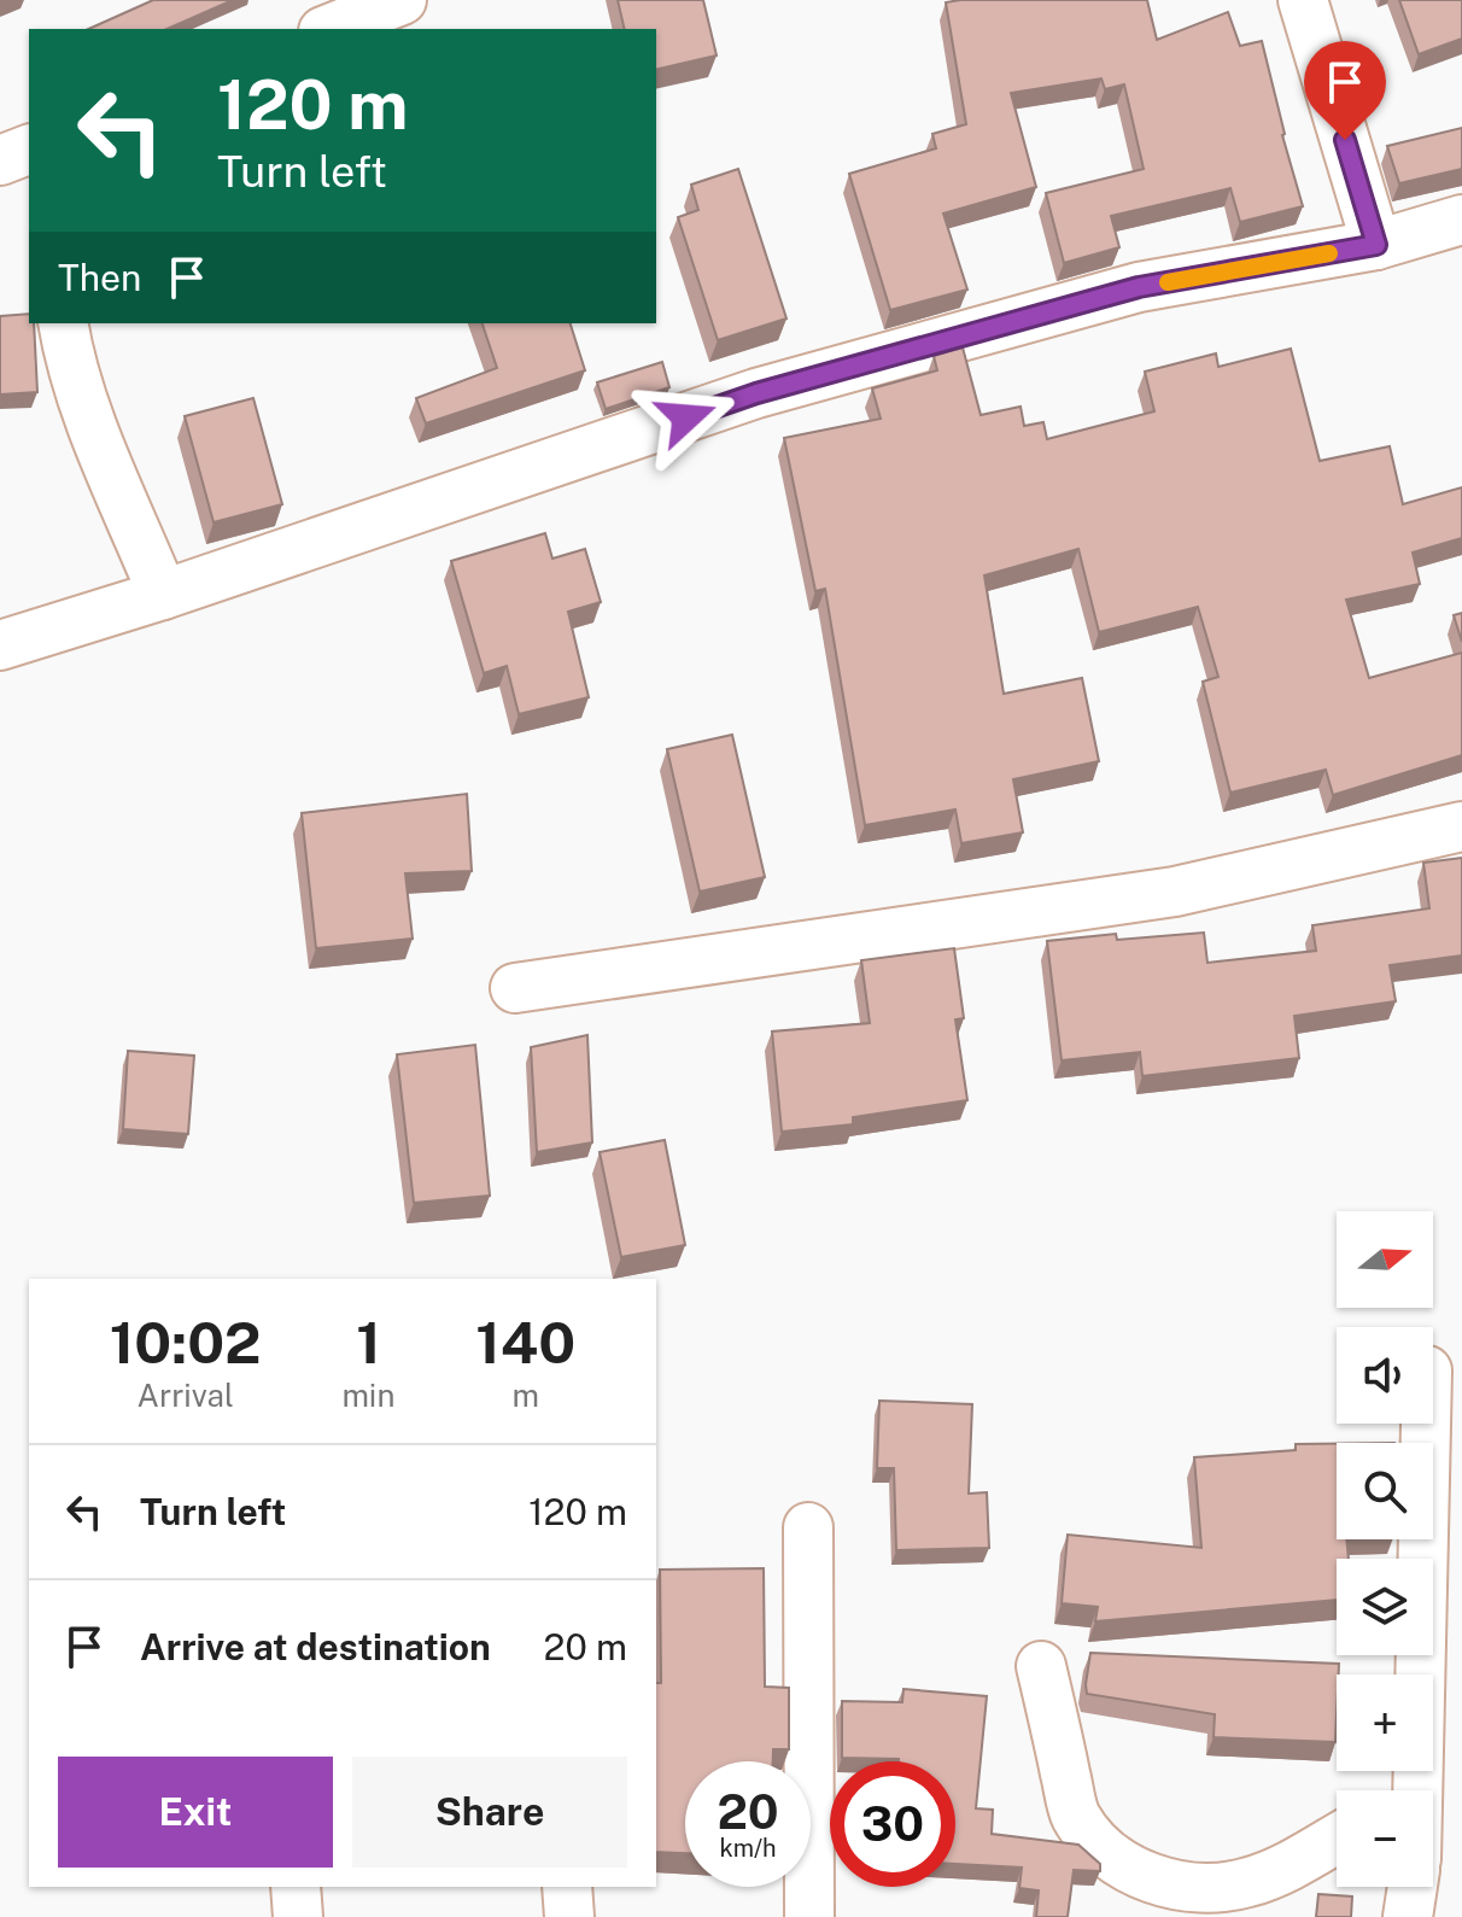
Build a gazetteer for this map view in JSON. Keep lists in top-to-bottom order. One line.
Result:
{"north":"right","page":{"turn":["120 m","Turn left"],"then":"Then","map_buttons":["+","−"],"eta":["10:02","Arrival","1","min","140","m"],"list":[{"name":"Turn left","value":"120 m"},{"name":"Arrive at destination","value":"20 m"}],"buttons":["Exit","Share"],"speed":"20 km/h","limit":"30"}}
